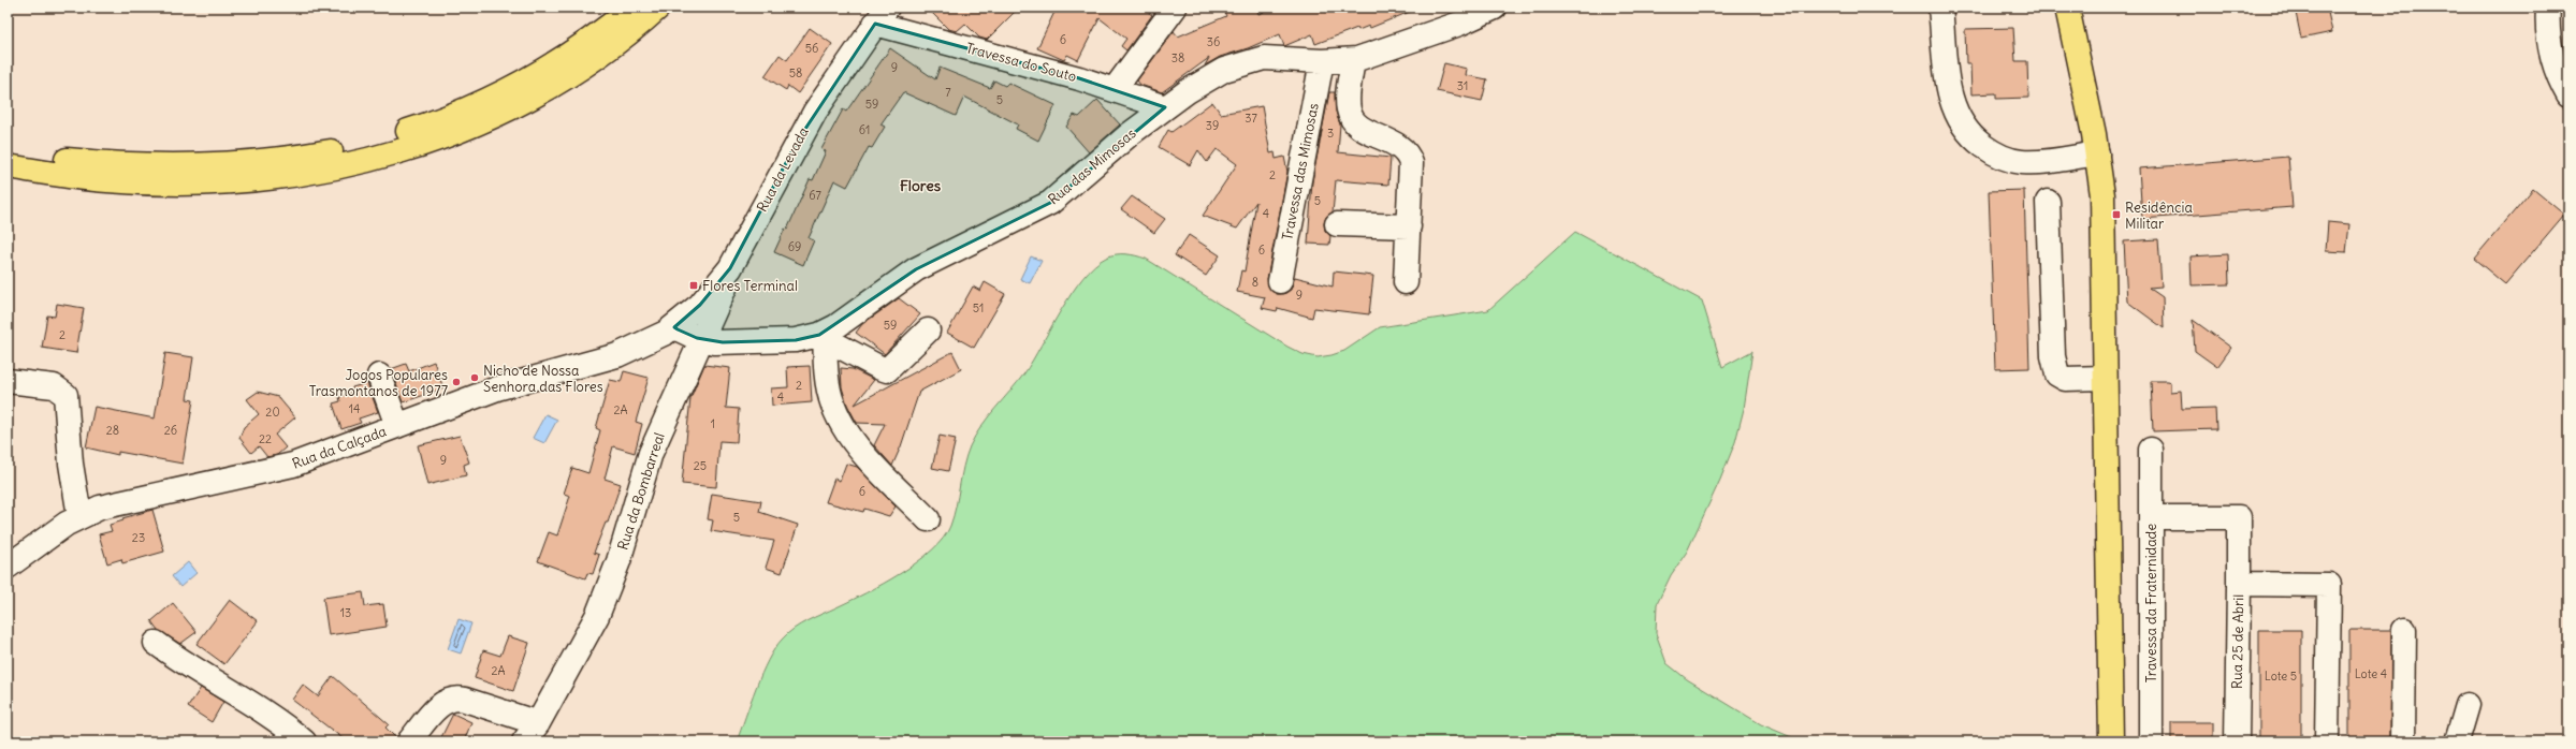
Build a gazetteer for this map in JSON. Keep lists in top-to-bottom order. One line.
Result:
{"streets":{"street":["Travessa do Souto","Rua das Mimosas","Rua da Levada","Travessa das Mimosas","Rua da Calçada","Rua da Bombarreal","Travessa da Fraternidade","Rua 25 de Abril"]},"crossings":[["Travessa do Souto","Rua das Mimosas"],["Travessa do Souto","Rua da Levada"],["Rua das Mimosas","Rua da Levada"],["Rua das Mimosas","Travessa das Mimosas"],["Rua das Mimosas","Rua da Calçada"],["Rua das Mimosas","Rua da Bombarreal"],["Rua da Levada","Rua da Calçada"],["Rua da Levada","Rua da Bombarreal"],["Travessa da Fraternidade","Rua 25 de Abril"]],"districts":["Flores"],"places":{"transit":["Residência Militar","Flores Terminal"],"other":["Nicho de Nossa Senhora das Flores","Jogos Populares Trasmontanos de 1977"]},"house_numbers":["6","36","56","38","9","58","31","7","5","59","37","39","61","3","2","67","5","4","69","6","8","9","51","59","2","2","4","14","2A","20","1","28","26","22","9","25","6","5","23","13","2A","Lote 4","Lote 5"]}
